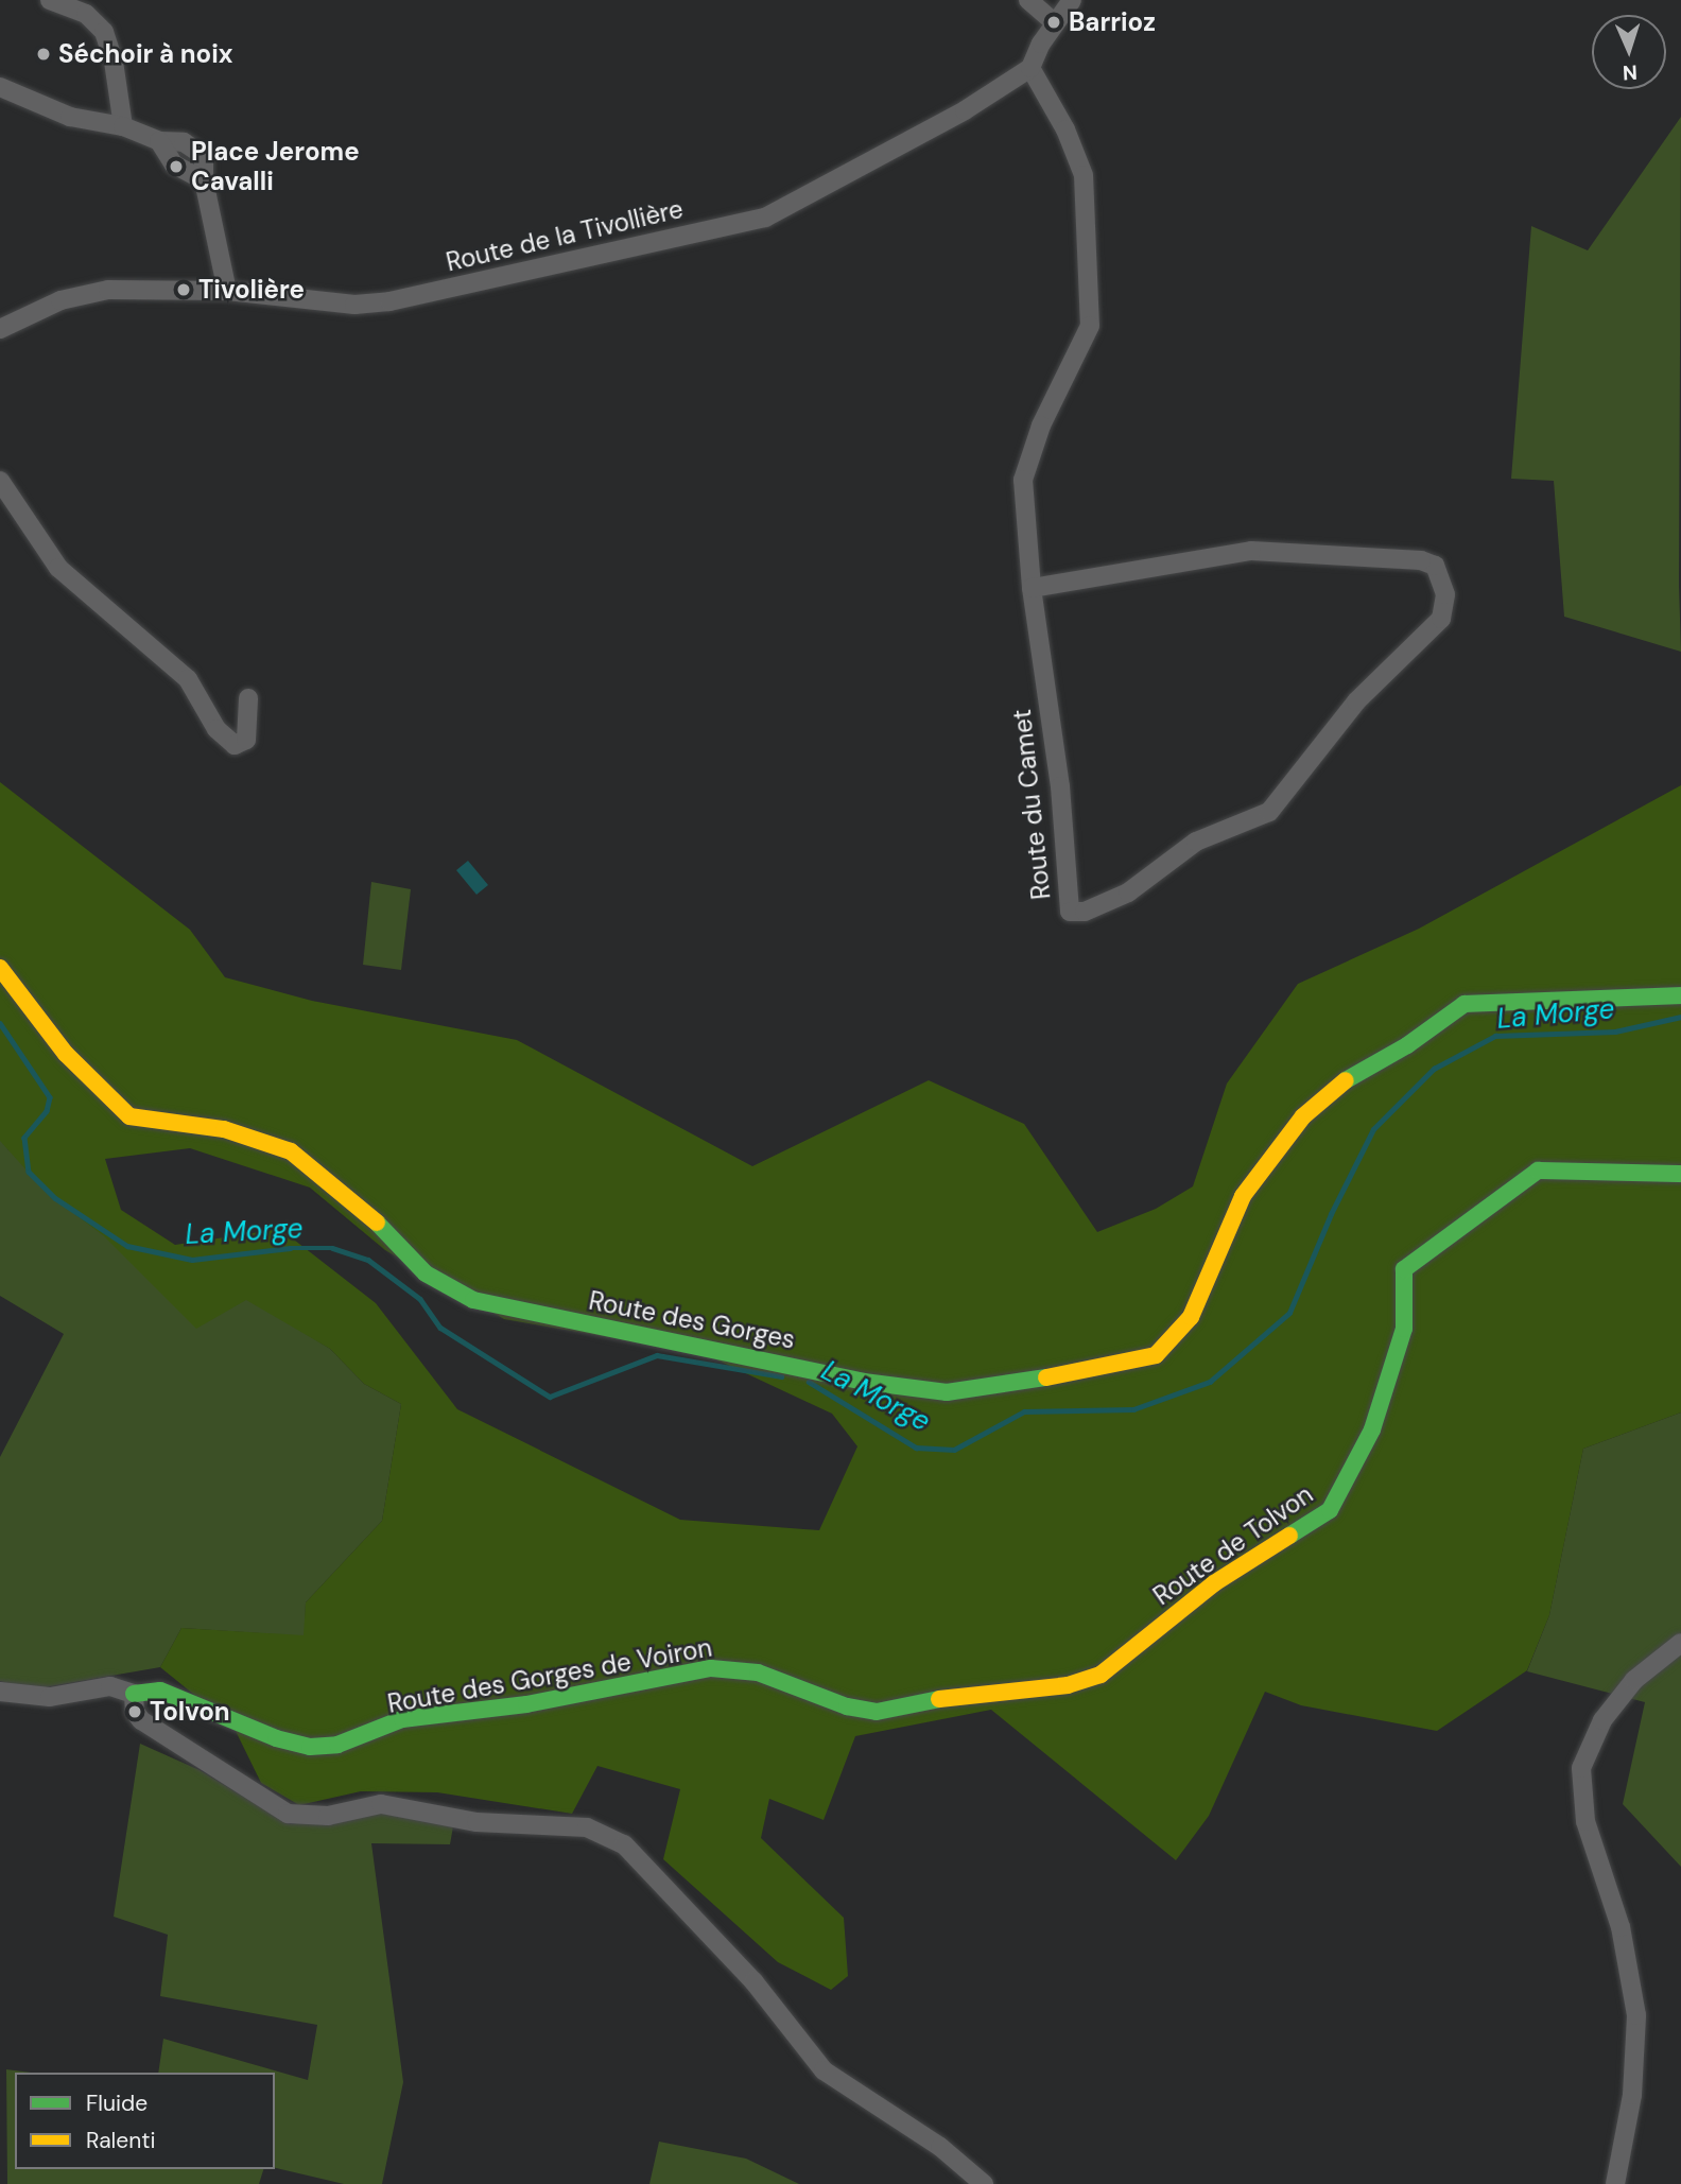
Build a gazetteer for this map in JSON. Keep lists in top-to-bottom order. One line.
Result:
{"streets":{"street":["Route de la Tivollière","Route du Camet","Route des Gorges","Route de Tolvon","Route des Gorges de Voiron"]},"crossings":[["Route de la Tivollière","Route du Camet"],["Route de Tolvon","Route des Gorges de Voiron"]],"water":["La Morge"],"places":["Barrioz","Séchoir à noix","Place Jerome Cavalli","Tivolière","Tolvon"],"legend":["Fluide","Ralenti"],"north":"bottom"}
